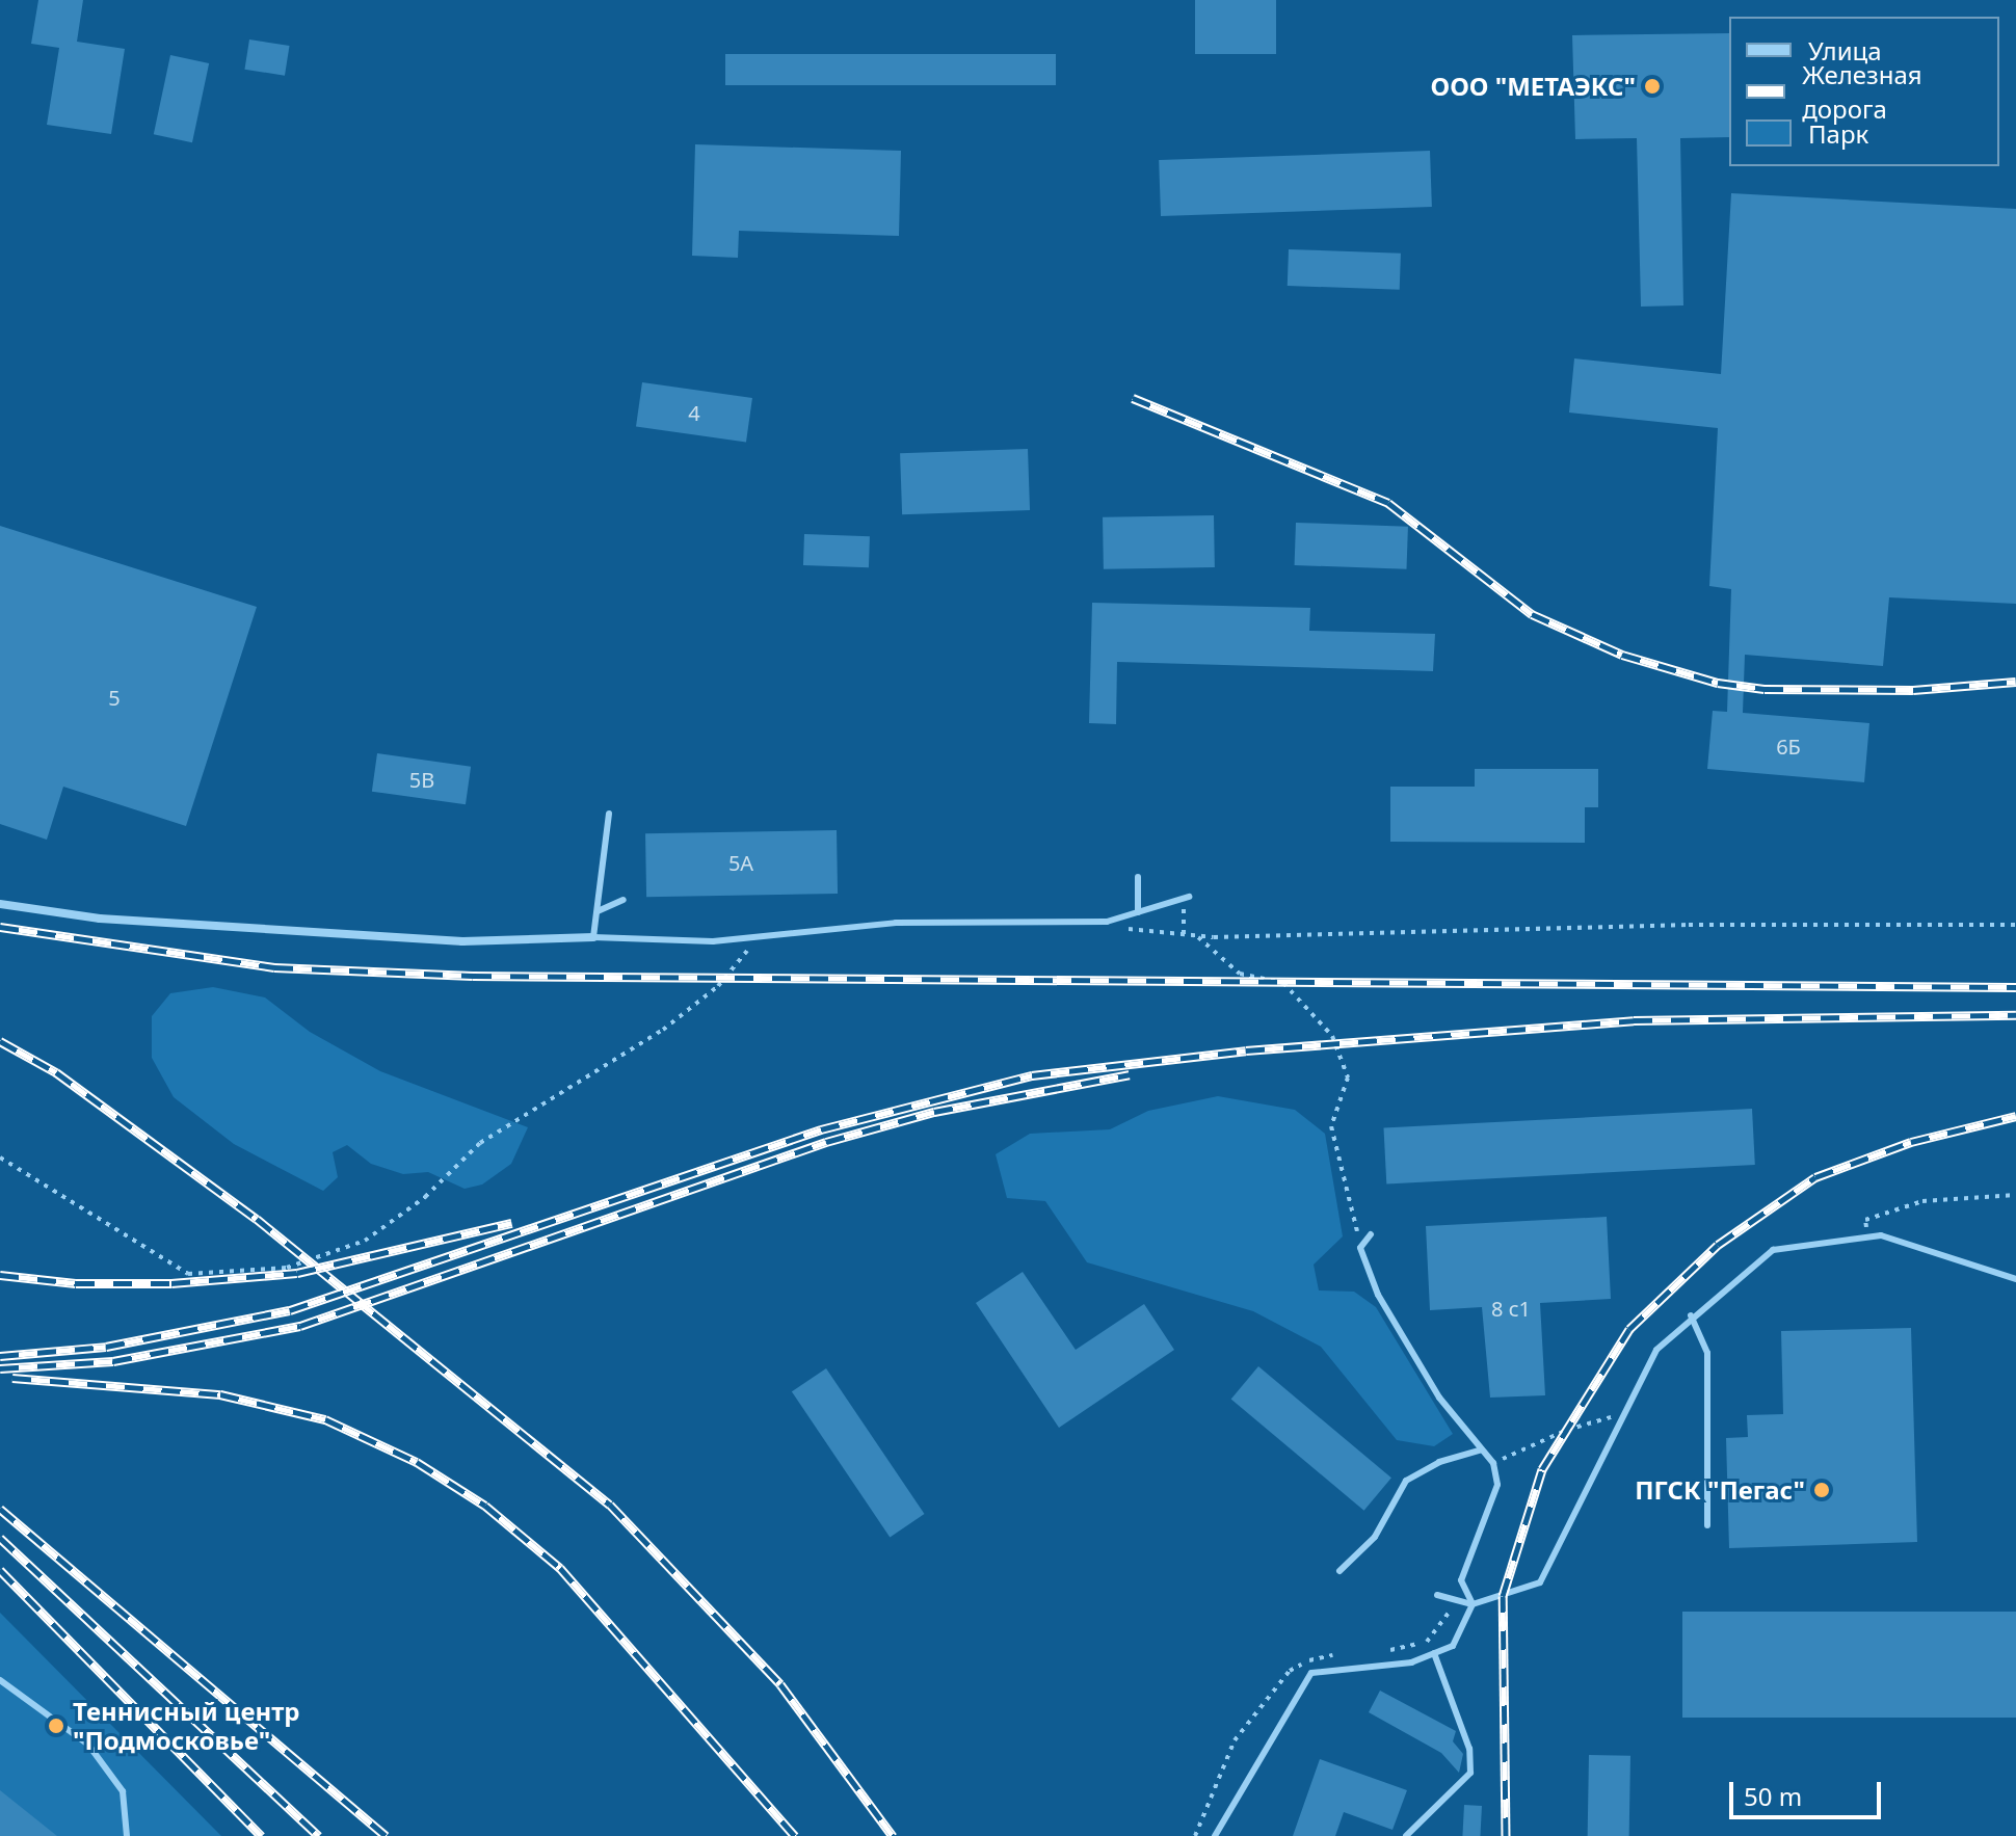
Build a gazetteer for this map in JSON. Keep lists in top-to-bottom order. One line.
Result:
{"places":["ООО \"МЕТАЭКС\"","ПГСК \"Пегас\"","Теннисный центр \"Подмосковье\""],"house_numbers":["4","5","6Б","5В","5А","8 с1"],"legend":["Улица","Железная дорога","Парк"],"scale_bar":"50 m"}
